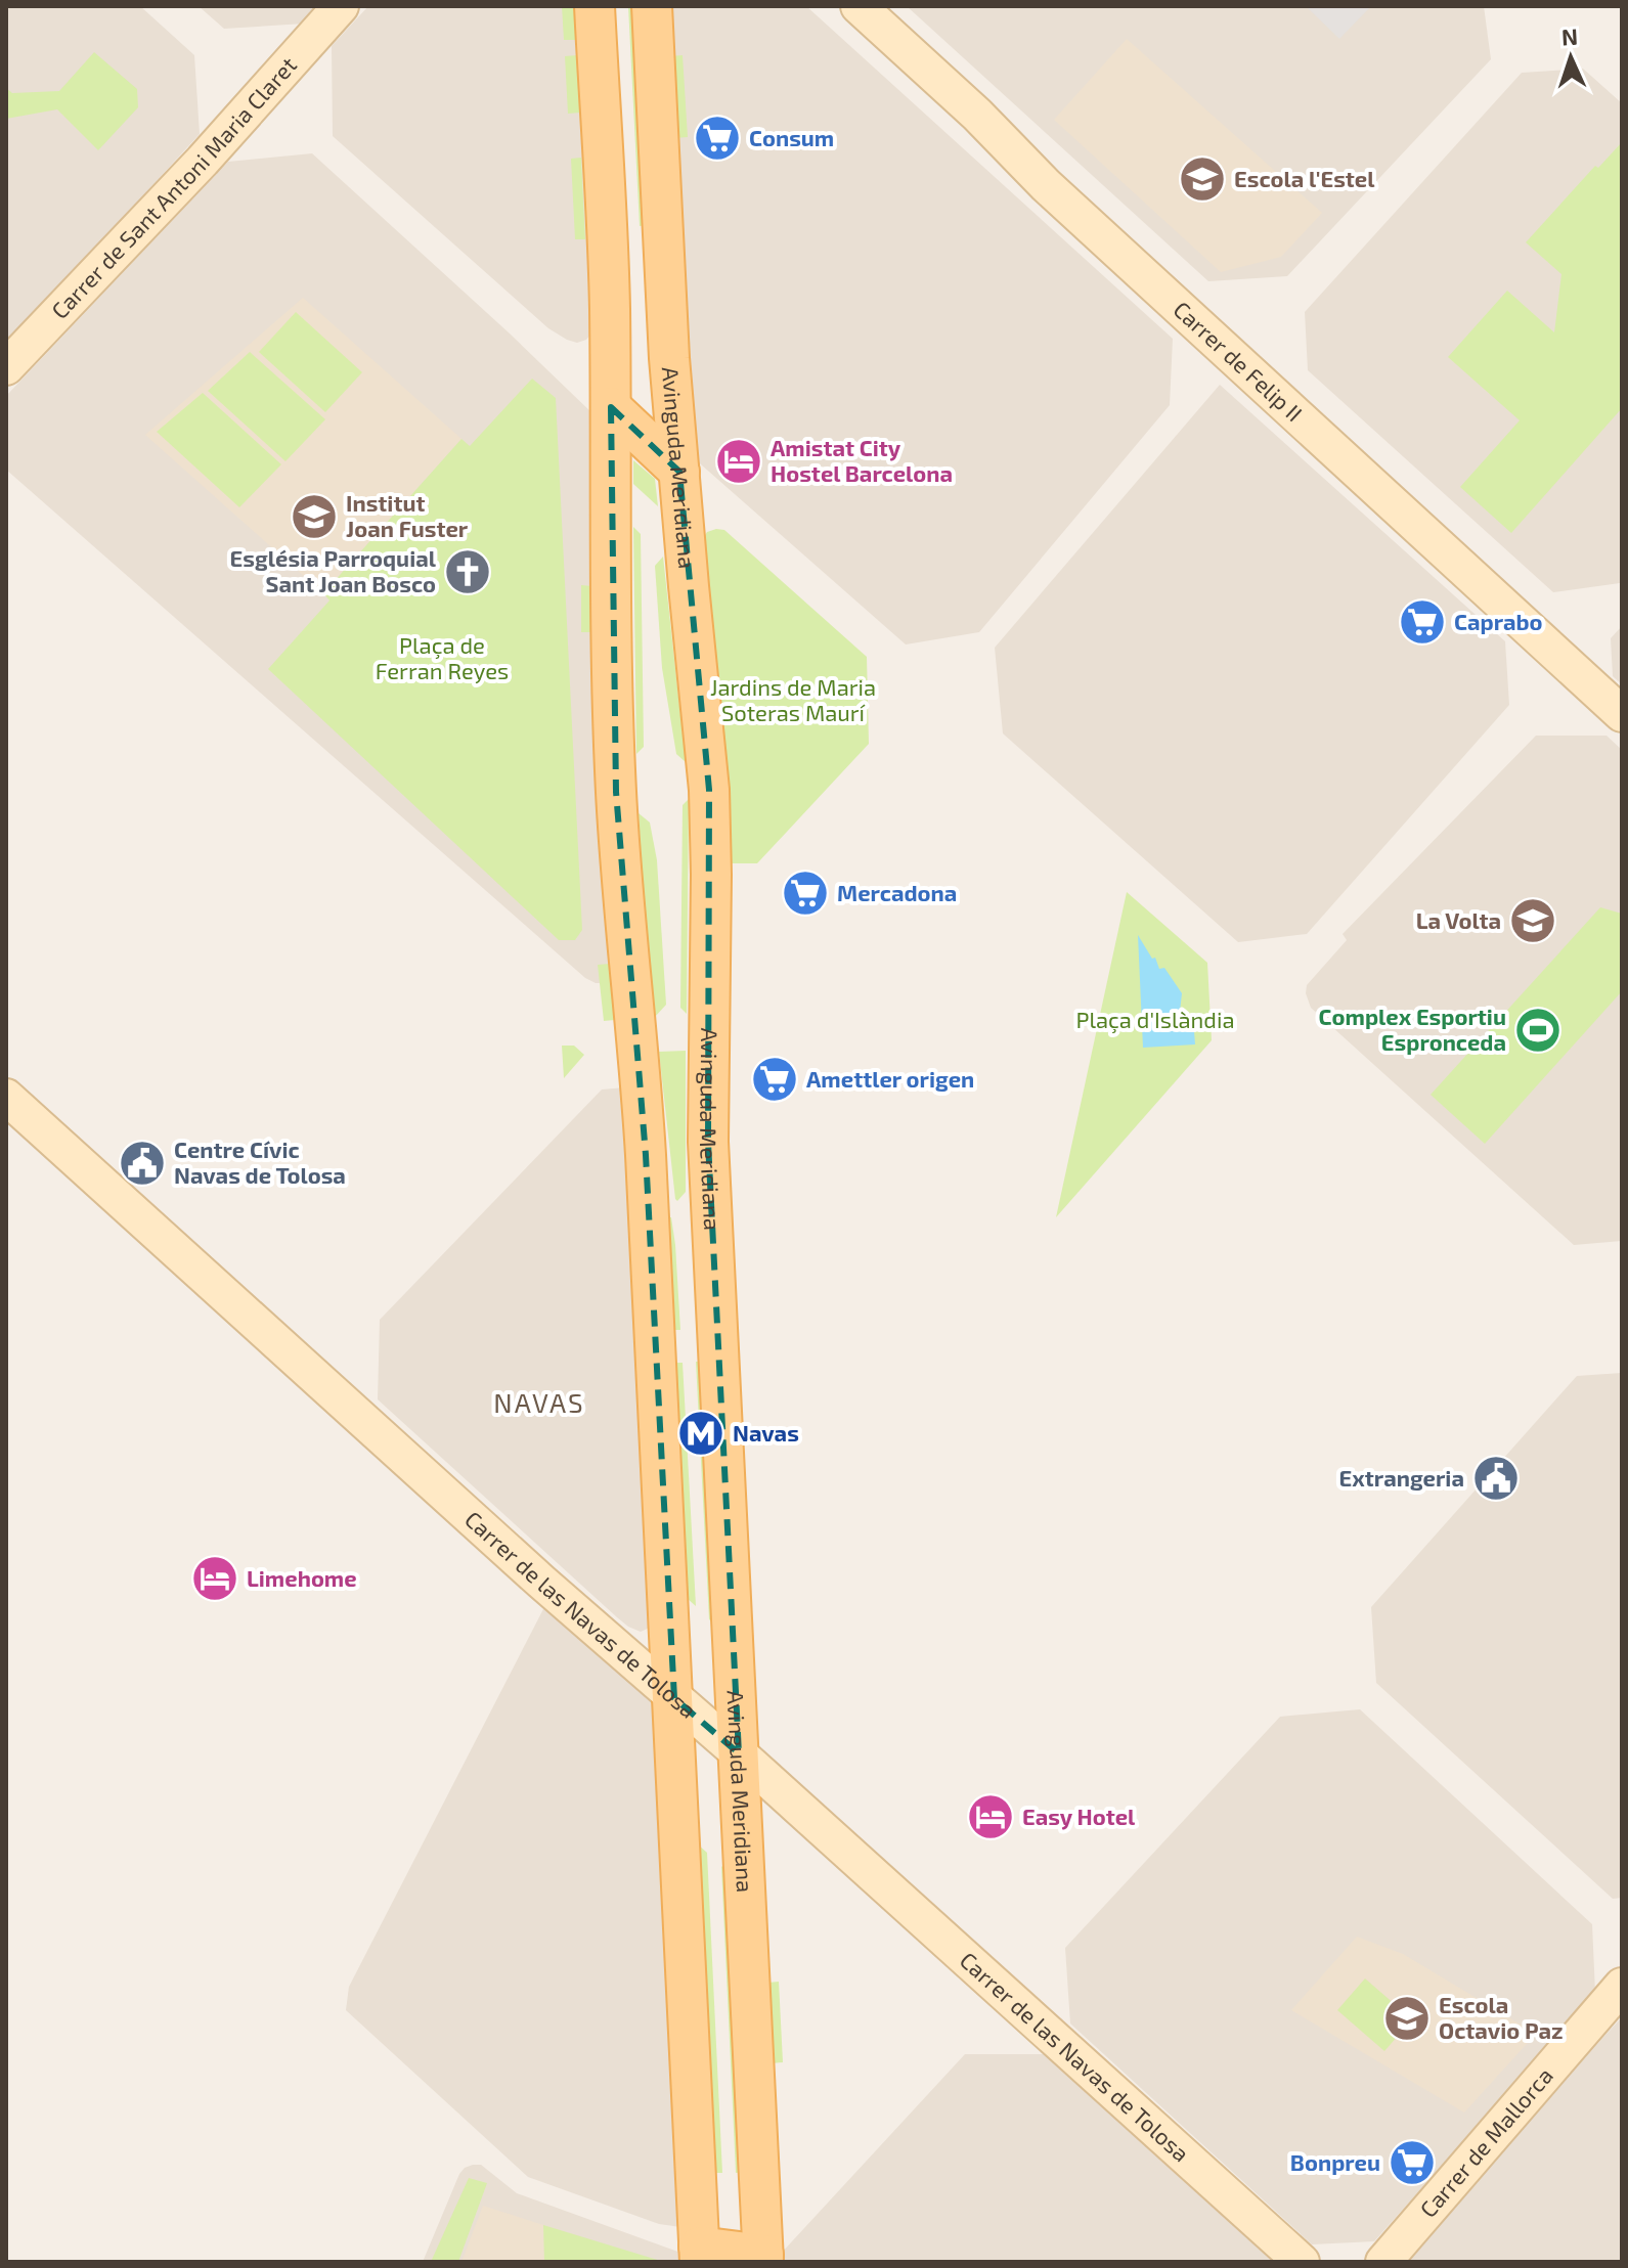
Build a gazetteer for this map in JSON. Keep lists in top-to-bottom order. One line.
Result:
{"streets":{"main road":["Carrer de Sant Antoni Maria Claret","Carrer de Felip II","Avinguda Meridiana","Carrer de las Navas de Tolosa","Carrer de Mallorca"]},"crossings":[["Avinguda Meridiana","Carrer de las Navas de Tolosa"]],"districts":["NAVAS"],"parks":["Plaça de Ferran Reyes","Jardins de Maria Soteras Maurí","Plaça d'Islàndia"],"places":{"supermarket":["Consum","Caprabo","Mercadona","Amettler origen","Bonpreu"],"school or university":["Escola l'Estel","Institut Joan Fuster","La Volta","Escola Octavio Paz"],"hotel":["Amistat City Hostel Barcelona","Limehome","Easy Hotel"],"church":["Església Parroquial Sant Joan Bosco"],"sports":["Complex Esportiu Espronceda"],"public building":["Centre Cívic Navas de Tolosa","Extrangeria"],"metro station":["Navas"]},"north":"top"}
